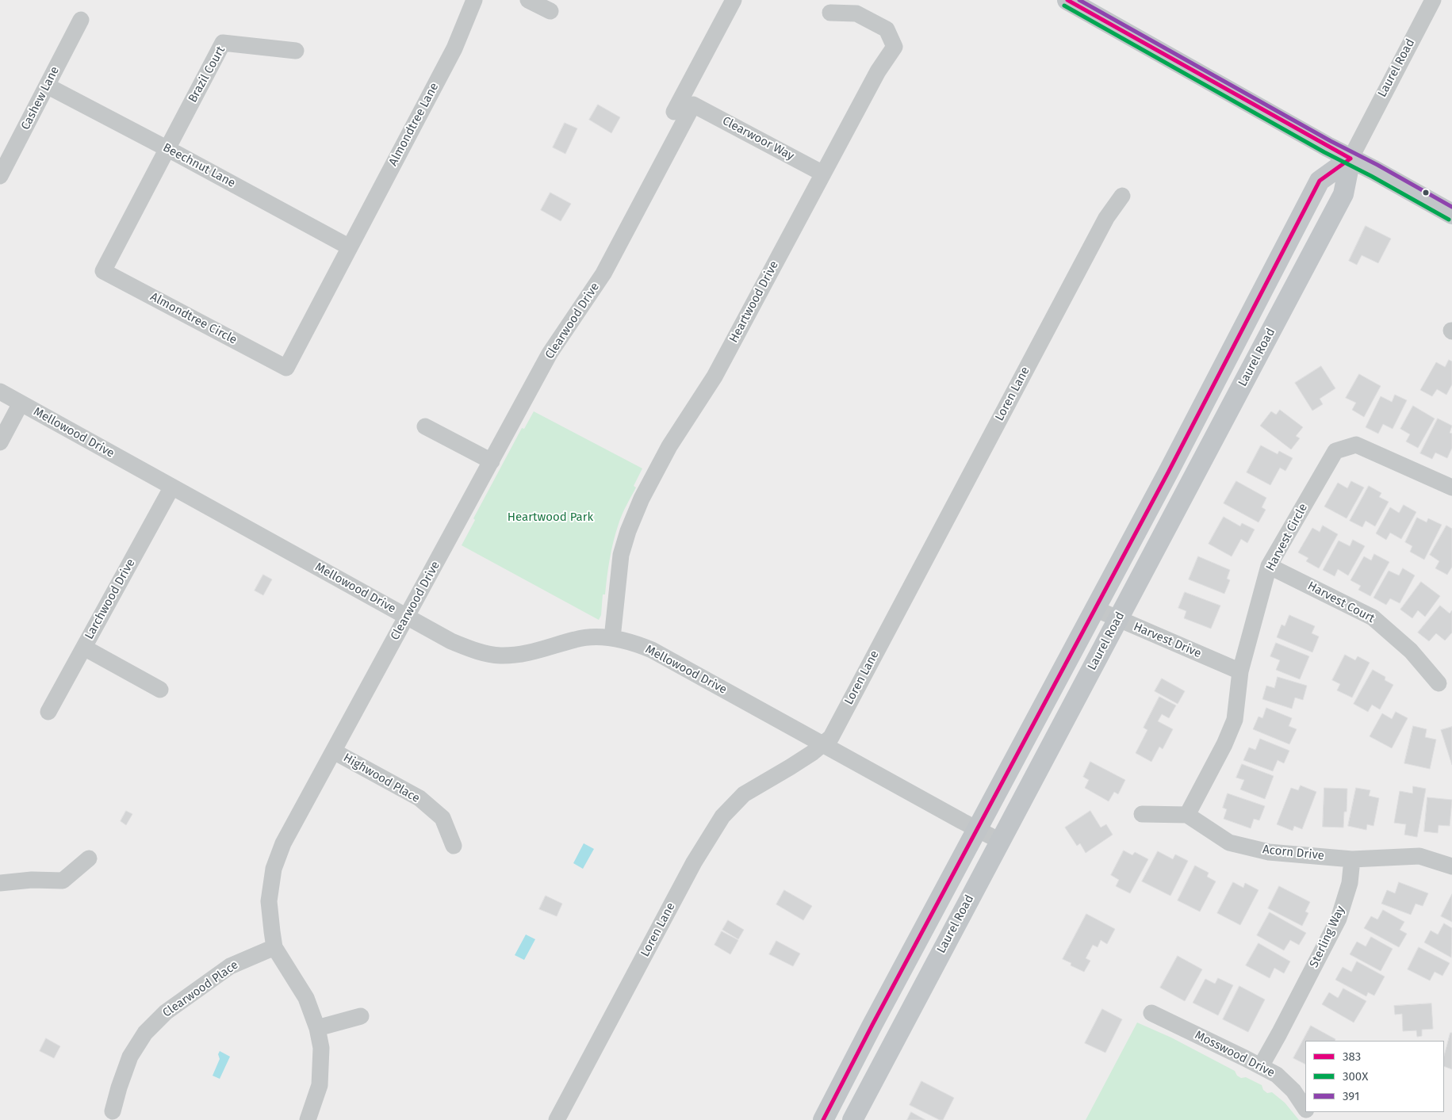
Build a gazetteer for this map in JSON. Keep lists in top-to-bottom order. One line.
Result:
{"streets":{"main road":["Laurel Road"],"street":["Brazil Court","Cashew Lane","Almondtree Lane","Clearwoor Way","Beechnut Lane","Heartwood Drive","Almondtree Circle","Clearwood Drive","Loren Lane","Mellowood Drive","Harvest Circle","Larchwood Drive","Harvest Court","Harvest Drive","Highwood Place","Acorn Drive","Sterling Way","Clearwood Place","Mosswood Drive"]},"crossings":[["Laurel Road","Mellowood Drive"],["Laurel Road","Harvest Drive"],["Brazil Court","Beechnut Lane"],["Brazil Court","Almondtree Circle"],["Cashew Lane","Beechnut Lane"],["Almondtree Lane","Beechnut Lane"],["Almondtree Lane","Almondtree Circle"],["Clearwoor Way","Heartwood Drive"],["Clearwoor Way","Clearwood Drive"],["Beechnut Lane","Almondtree Circle"],["Heartwood Drive","Mellowood Drive"],["Clearwood Drive","Mellowood Drive"],["Clearwood Drive","Highwood Place"],["Clearwood Drive","Clearwood Place"],["Loren Lane","Mellowood Drive"],["Mellowood Drive","Larchwood Drive"],["Harvest Circle","Harvest Court"],["Harvest Circle","Harvest Drive"],["Harvest Circle","Acorn Drive"],["Acorn Drive","Sterling Way"],["Sterling Way","Mosswood Drive"]],"parks":["Heartwood Park"],"lines":["transit line 383","transit line 391","transit line 300X"],"legend":["383","300X","391"]}
